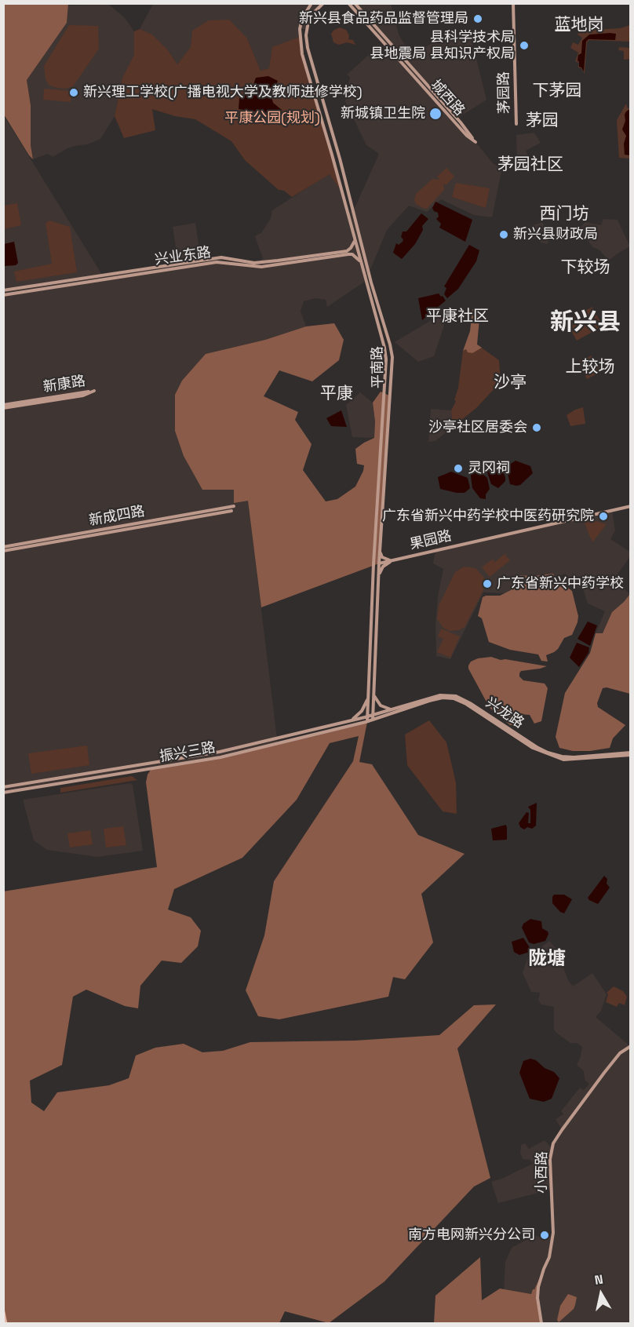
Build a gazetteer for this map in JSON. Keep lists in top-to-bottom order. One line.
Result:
{"streets":{"main road":["茅园路","城西路","兴业东路","平南路","新康路","新成四路","果园路","兴龙路","振兴三路","小西路"]},"crossings":[["兴业东路","平南路"],["平南路","果园路"],["平南路","兴龙路"],["平南路","振兴三路"],["兴龙路","振兴三路"]],"districts":["蓝地岗","下茅园","茅园","茅园社区","西门坊","下较场","平康社区","新兴县","上较场","沙亭","平康","陇塘"],"parks":["平康公园(规划)"],"places":["新兴县食品药品监督管理局","县科学技术局 县地震局 县知识产权局","新兴理工学校(广播电视大学及教师进修学校)","新城镇卫生院","新兴县财政局","沙亭社区居委会","灵冈祠","广东省新兴中药学校中医药研究院","广东省新兴中药学校","南方电网新兴分公司"],"north":"top"}
